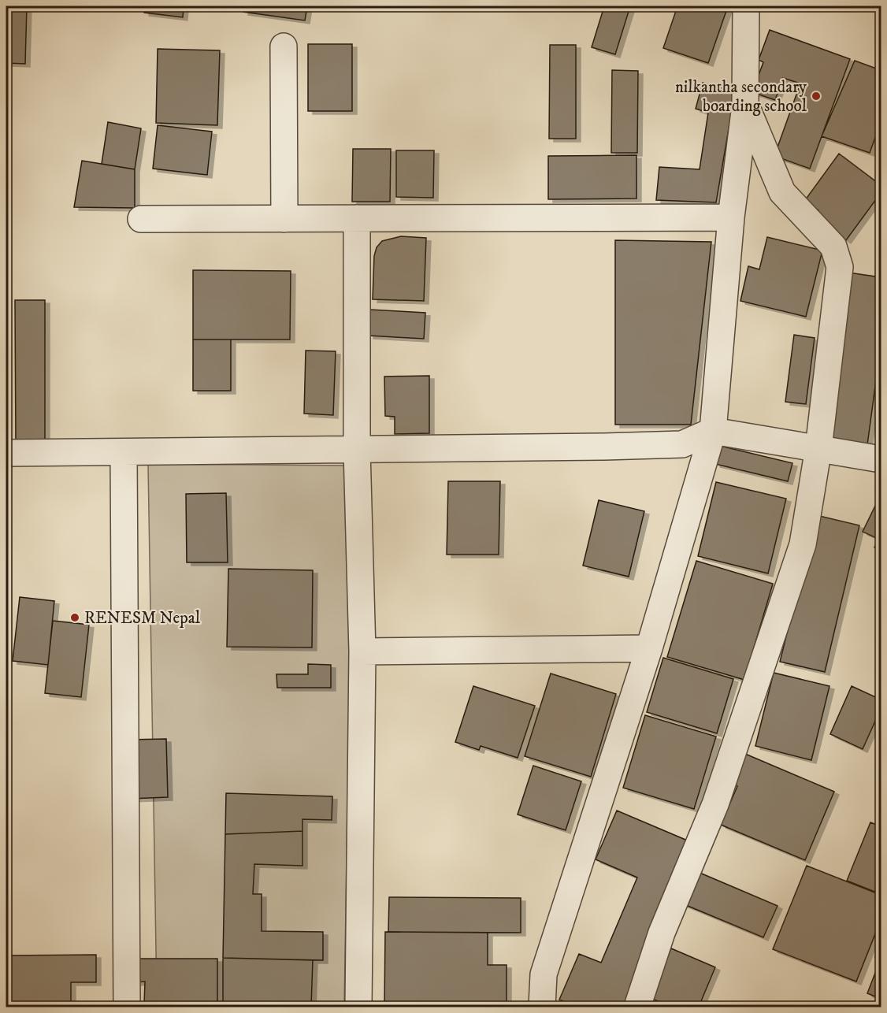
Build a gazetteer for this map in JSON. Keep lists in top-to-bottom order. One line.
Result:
{"places":["nilkantha secondary boarding school","RENESM Nepal"]}
